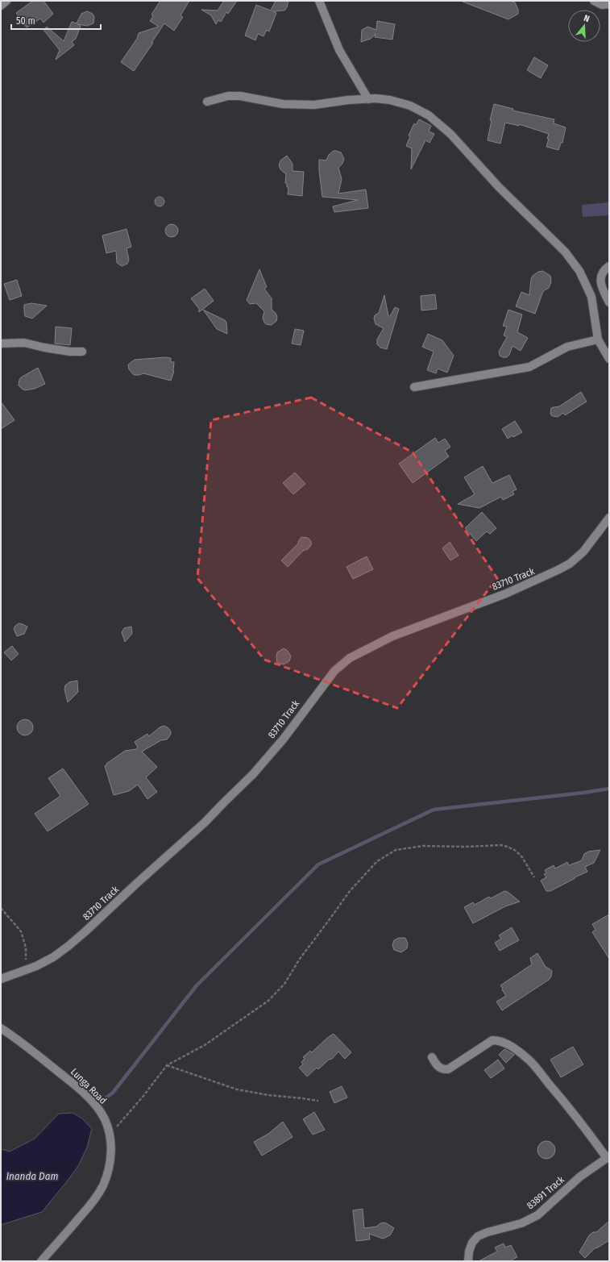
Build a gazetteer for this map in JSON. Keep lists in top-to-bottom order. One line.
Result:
{"streets":{"street":["83710 Track","Lunga Road","83891 Track"]},"water":["Inanda Dam"],"scale_bar":"50 m","north":"top"}
